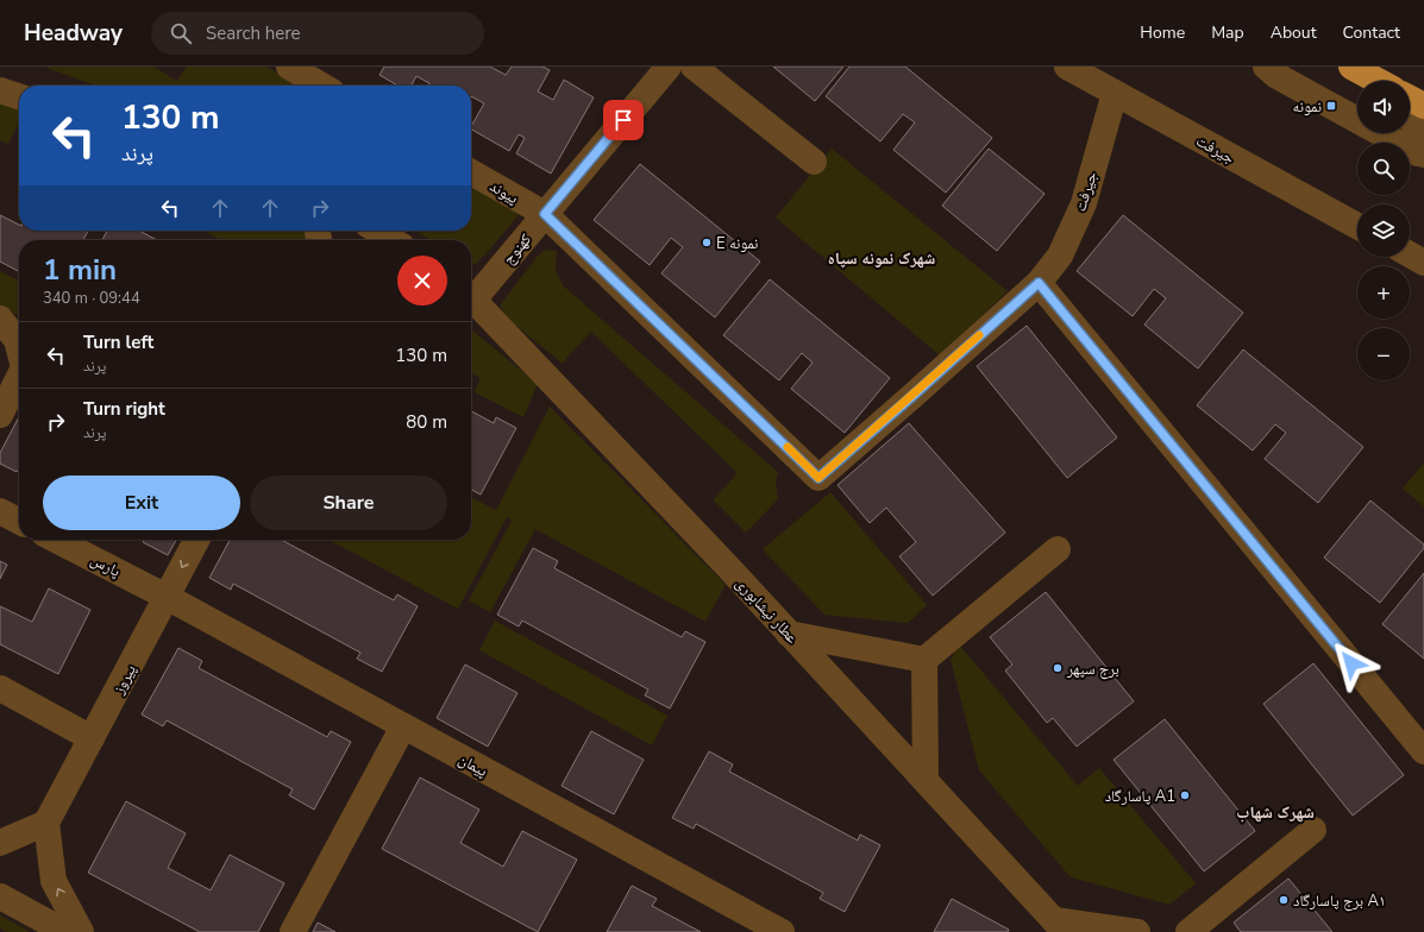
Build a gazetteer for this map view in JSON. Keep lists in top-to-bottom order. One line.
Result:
{"streets":{"street":["جيرفت","پیوند","جیرفت","كهنوج","پارس","عطار نیشابوری","پیروز","پیمان"]},"crossings":[["جيرفت","جیرفت"],["پیوند","جیرفت"],["پیوند","كهنوج"],["پارس","پیروز"],["پارس","پیمان"],["پیروز","پیمان"]],"districts":["شهرک نمونه سپاه","شهرک شهاب"],"places":{"transit":["نمونه"],"other":["E نمونه","برج سپهر","پاسارگاد A1","برج پاسارگاد A۱"]},"page":{"header":"Headway","search":"Search here","nav":["Home","Map","About","Contact"],"map_buttons":["+","−"],"turn":["130 m","پرند"],"heading":["1 min","340 m · 09:44"],"list":[{"name":"Turn left","note":"پرند","value":"130 m"},{"name":"Turn right","note":"پرند","value":"80 m"}],"buttons":["Exit","Share"]}}
